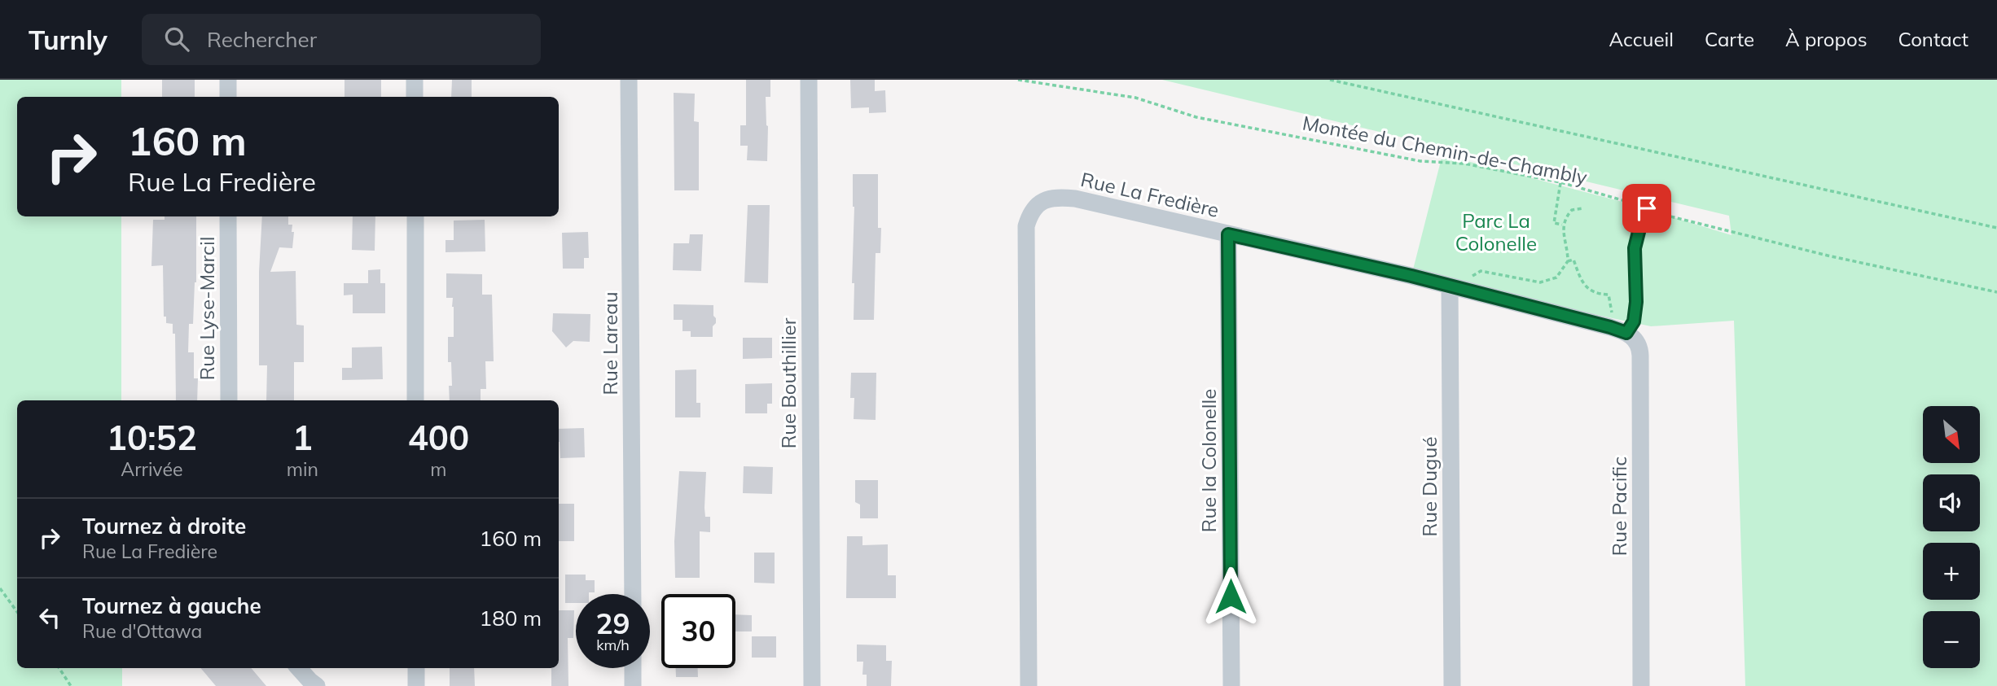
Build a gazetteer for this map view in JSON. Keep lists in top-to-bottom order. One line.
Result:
{"streets":{"street":["Rue La Fredière","Rue Lyse-Marcil","Rue Lareau","Rue Bouthillier","Rue la Colonelle","Rue Dugué","Rue Pacific"],"path":["Montée du Chemin-de-Chambly"]},"crossings":[["Rue La Fredière","Rue la Colonelle"],["Rue La Fredière","Rue Dugué"],["Rue La Fredière","Rue Pacific"]],"parks":["Parc La Colonelle"],"north":"bottom right","page":{"header":"Turnly","search":"Rechercher","nav":["Accueil","Carte","À propos","Contact"],"turn":["160 m","Rue La Fredière"],"eta":["10:52","Arrivée","1","min","400","m"],"map_buttons":["+","−"],"list":[{"name":"Tournez à droite","note":"Rue La Fredière","value":"160 m"},{"name":"Tournez à gauche","note":"Rue d'Ottawa","value":"180 m"}],"speed":"29 km/h","limit":"30"}}
